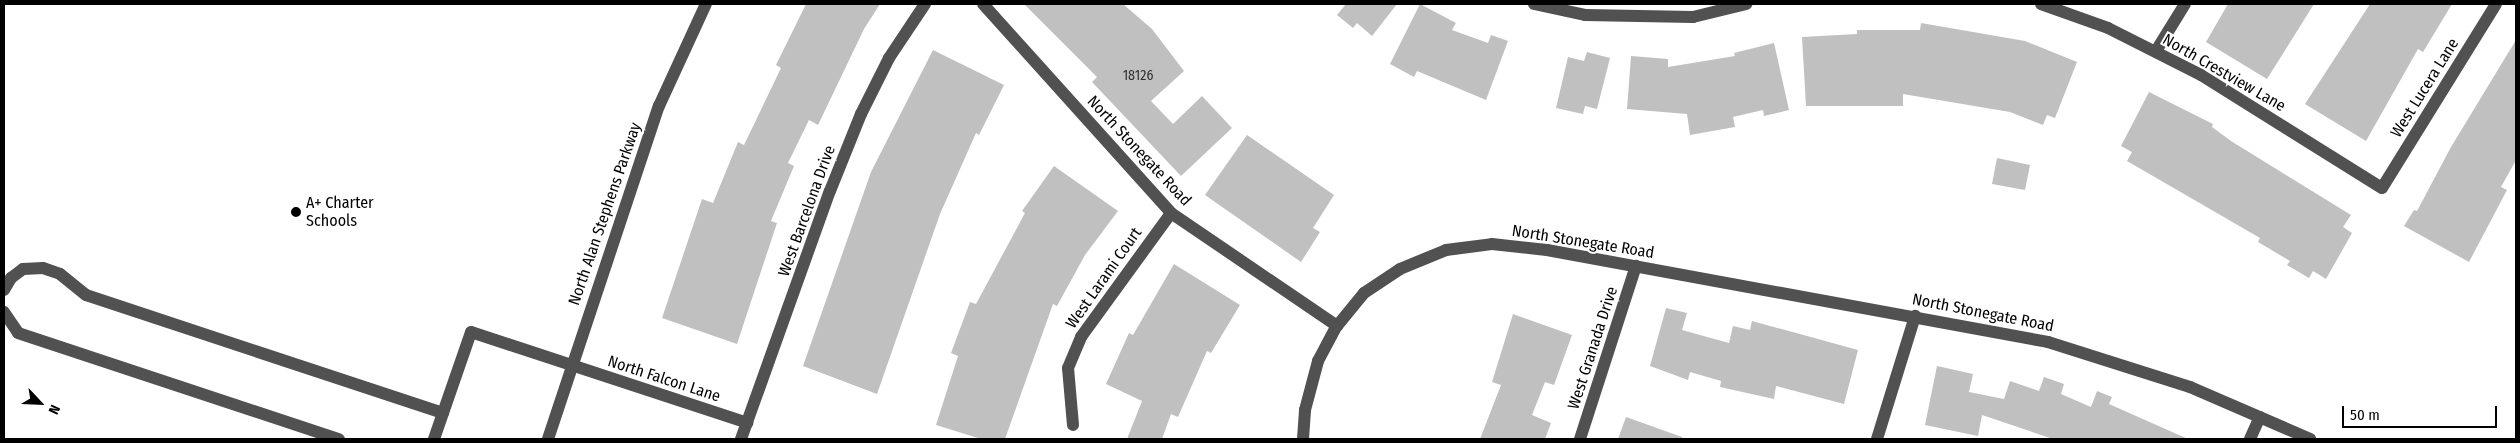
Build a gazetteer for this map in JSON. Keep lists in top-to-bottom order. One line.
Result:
{"streets":{"street":["North Crestview Lane","West Lucera Lane","North Stonegate Road","West Barcelona Drive","North Alan Stephens Parkway","West Larami Court","West Granada Drive","North Falcon Lane"]},"crossings":[["North Crestview Lane","West Lucera Lane"],["North Stonegate Road","West Larami Court"],["North Stonegate Road","West Granada Drive"],["West Barcelona Drive","North Falcon Lane"],["North Alan Stephens Parkway","North Falcon Lane"]],"places":["A+ Charter Schools"],"house_numbers":["18126"],"scale_bar":"50 m","north":"bottom right"}
